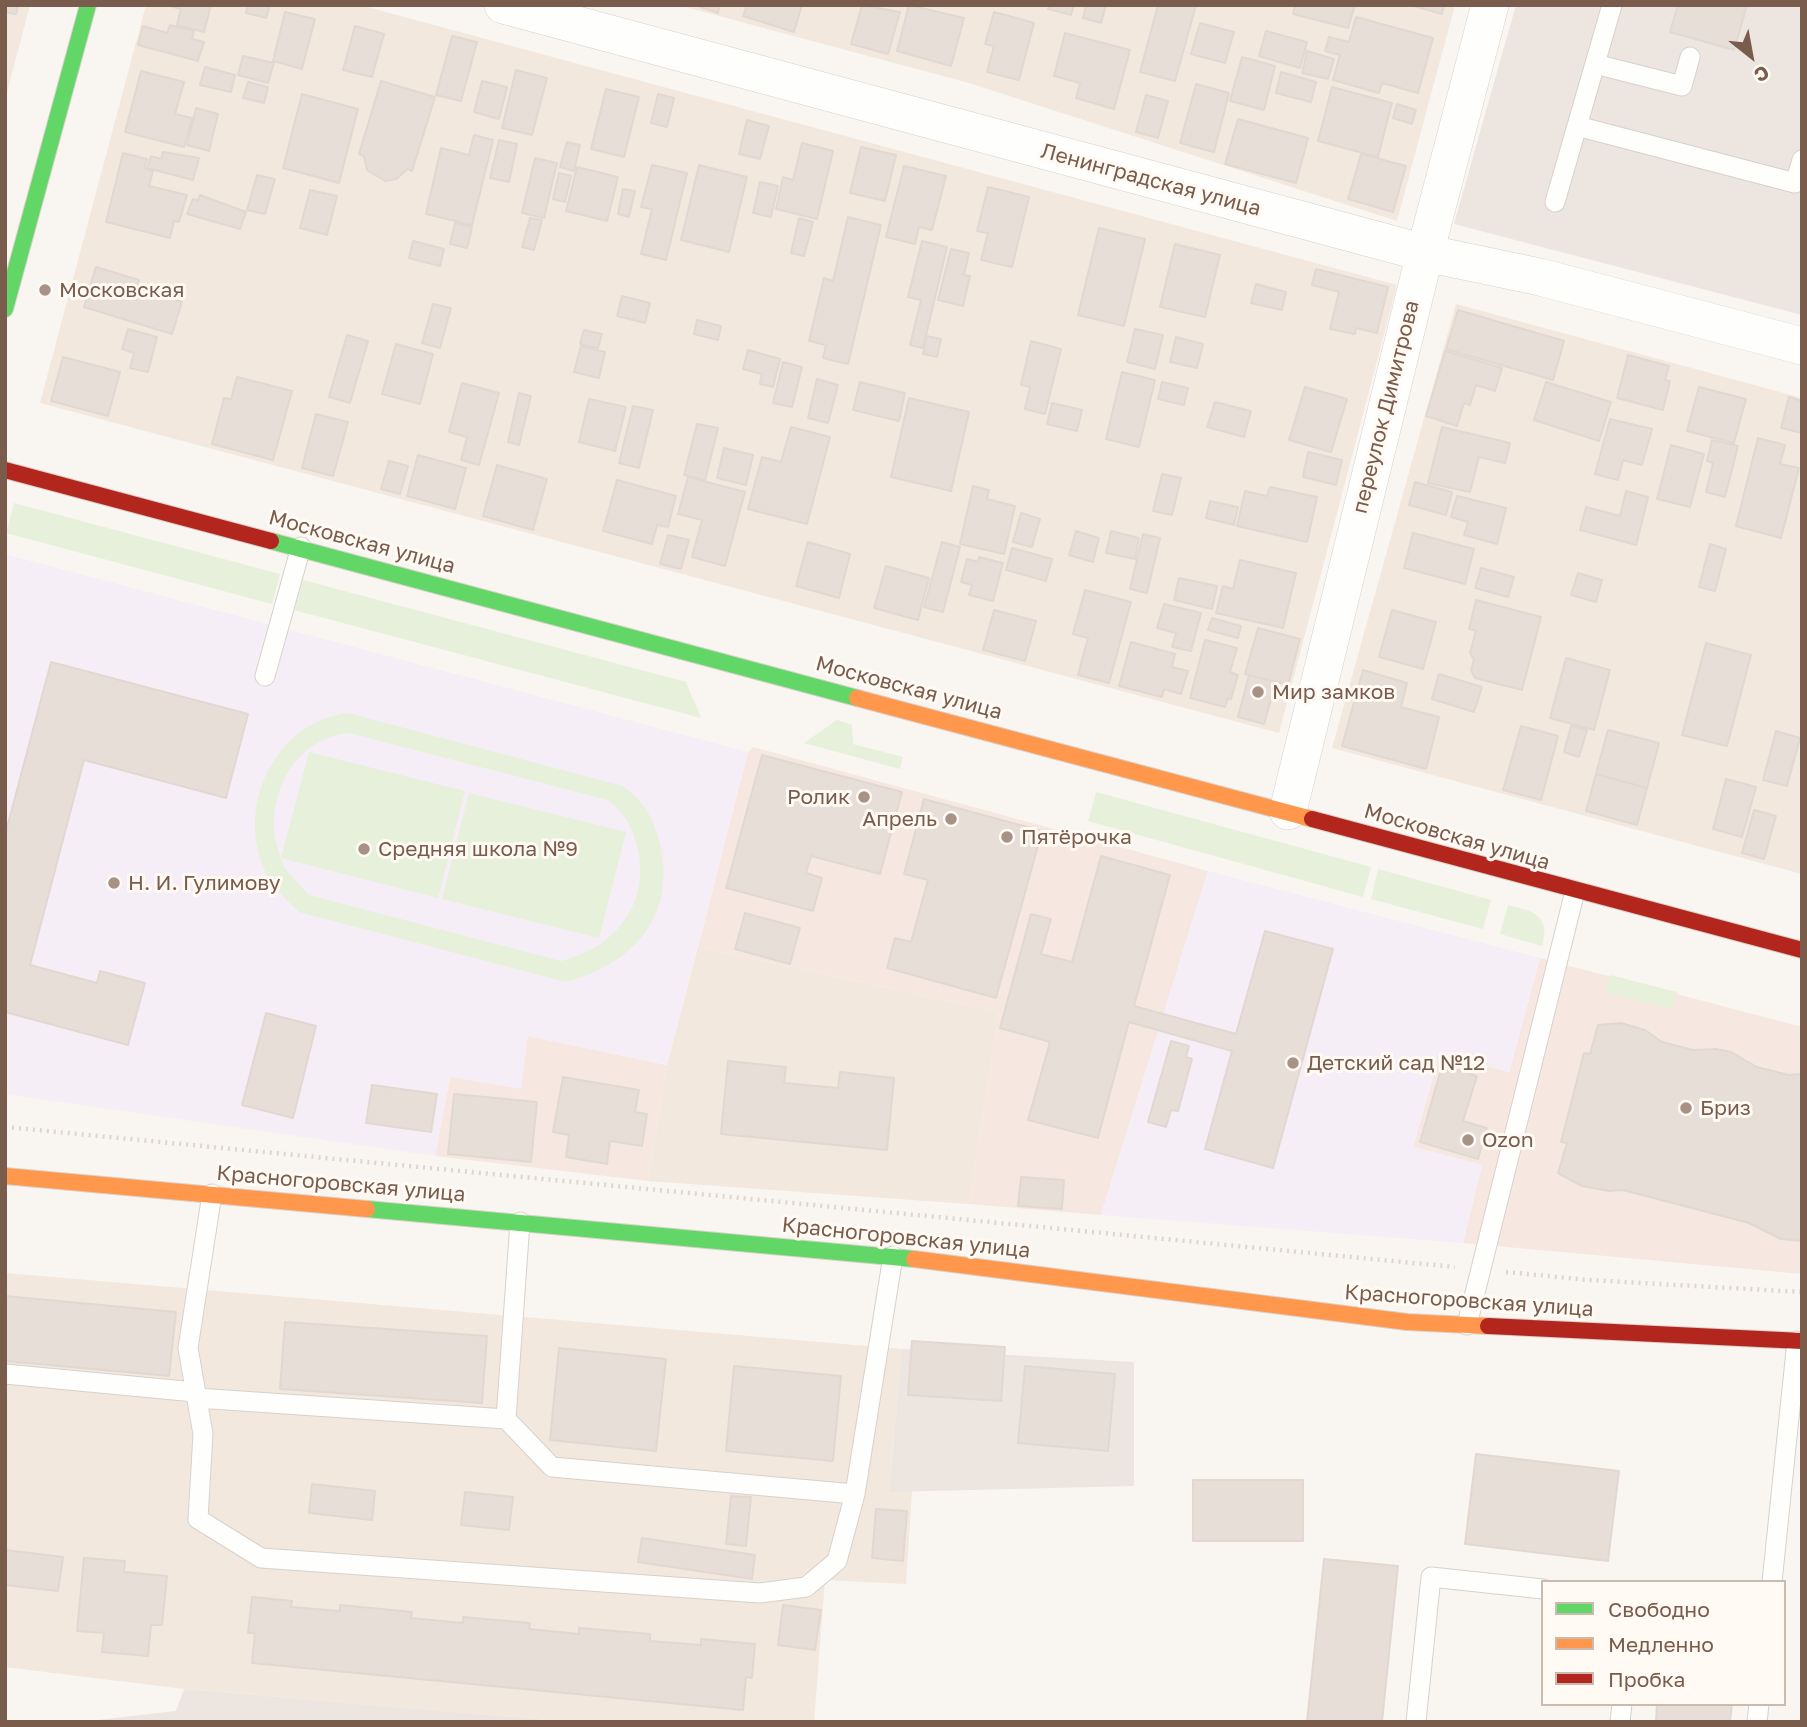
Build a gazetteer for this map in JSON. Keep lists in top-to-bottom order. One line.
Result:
{"streets":{"main road":["Московская улица","Красногоровская улица"],"street":["Ленинградская улица","переулок Димитрова"]},"crossings":[["Ленинградская улица","переулок Димитрова"],["переулок Димитрова","Московская улица"]],"places":["Московская","Мир замков","Ролик","Апрель","Пятёрочка","Средняя школа №9","Н. И. Гулимову","Детский сад №12","Бриз","Ozon"],"legend":["Свободно","Медленно","Пробка"],"north":"bottom right"}
